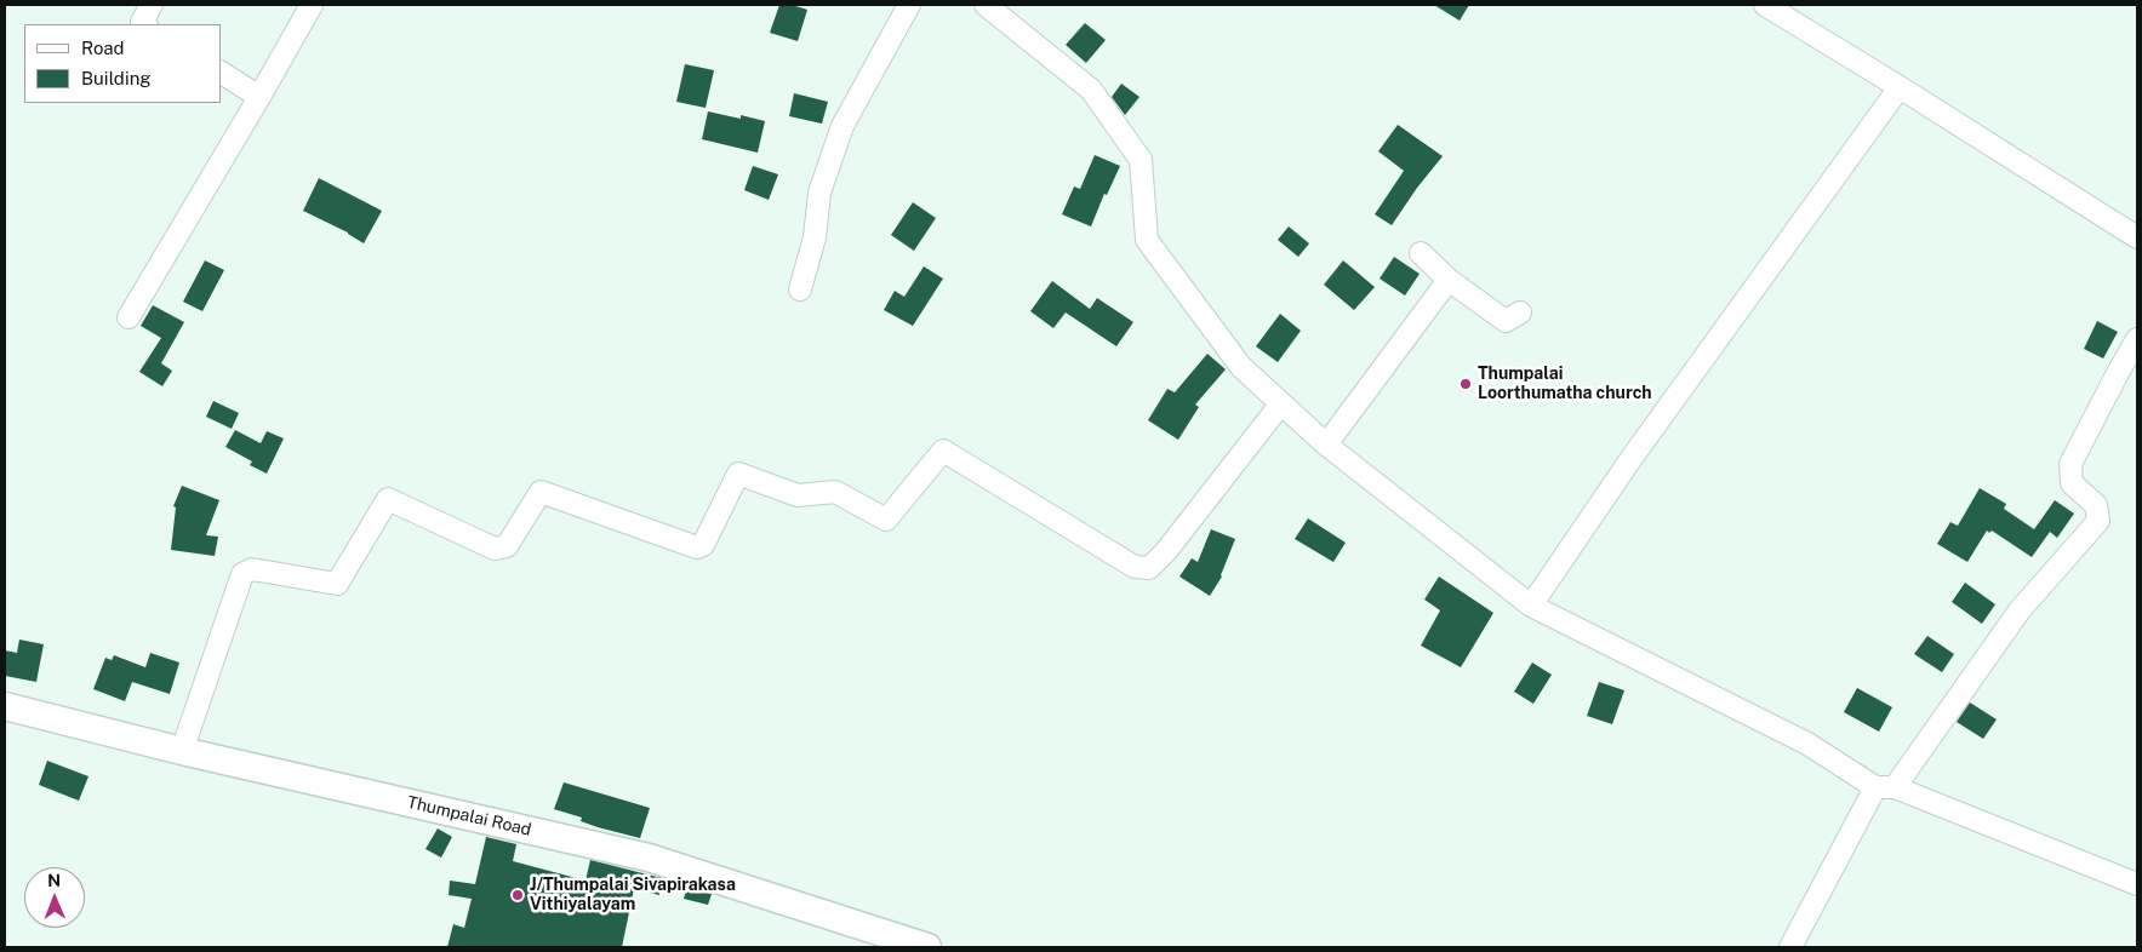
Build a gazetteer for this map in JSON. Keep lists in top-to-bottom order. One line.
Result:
{"streets":{"street":["Thumpalai Road"]},"places":["Thumpalai Loorthumatha church","J/Thumpalai Sivapirakasa Vithiyalayam"],"legend":["Road","Building"],"north":"top"}
